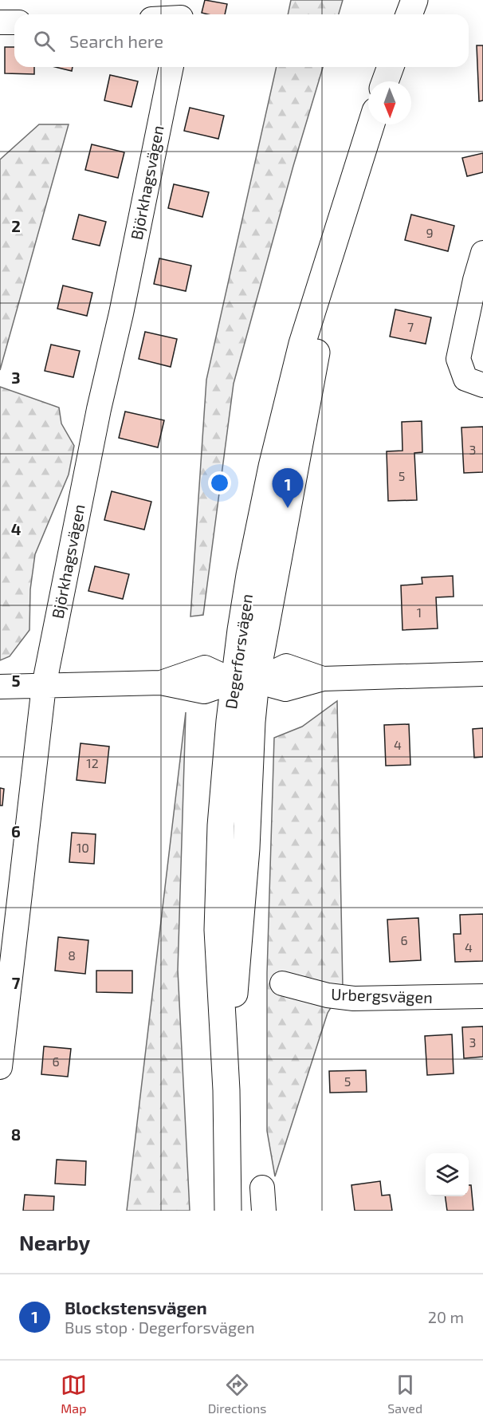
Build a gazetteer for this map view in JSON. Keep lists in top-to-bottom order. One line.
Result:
{"streets":{"main road":["Degerforsvägen"],"street":["Björkhagsvägen","Urbergsvägen"]},"house_numbers":["9","7","3","5","1","4","12","10","6","4","8","3","6","5"],"north":"bottom","page":{"search":"Search here","pins":"1","heading":"Nearby","list":[{"mark":"1","name":"Blockstensvägen","note":"Bus stop · Degerforsvägen","value":"20 m"}],"nav":["Map","Directions","Saved"]},"grid":{"rows":["2","3","4","5","6","7","8"]}}
